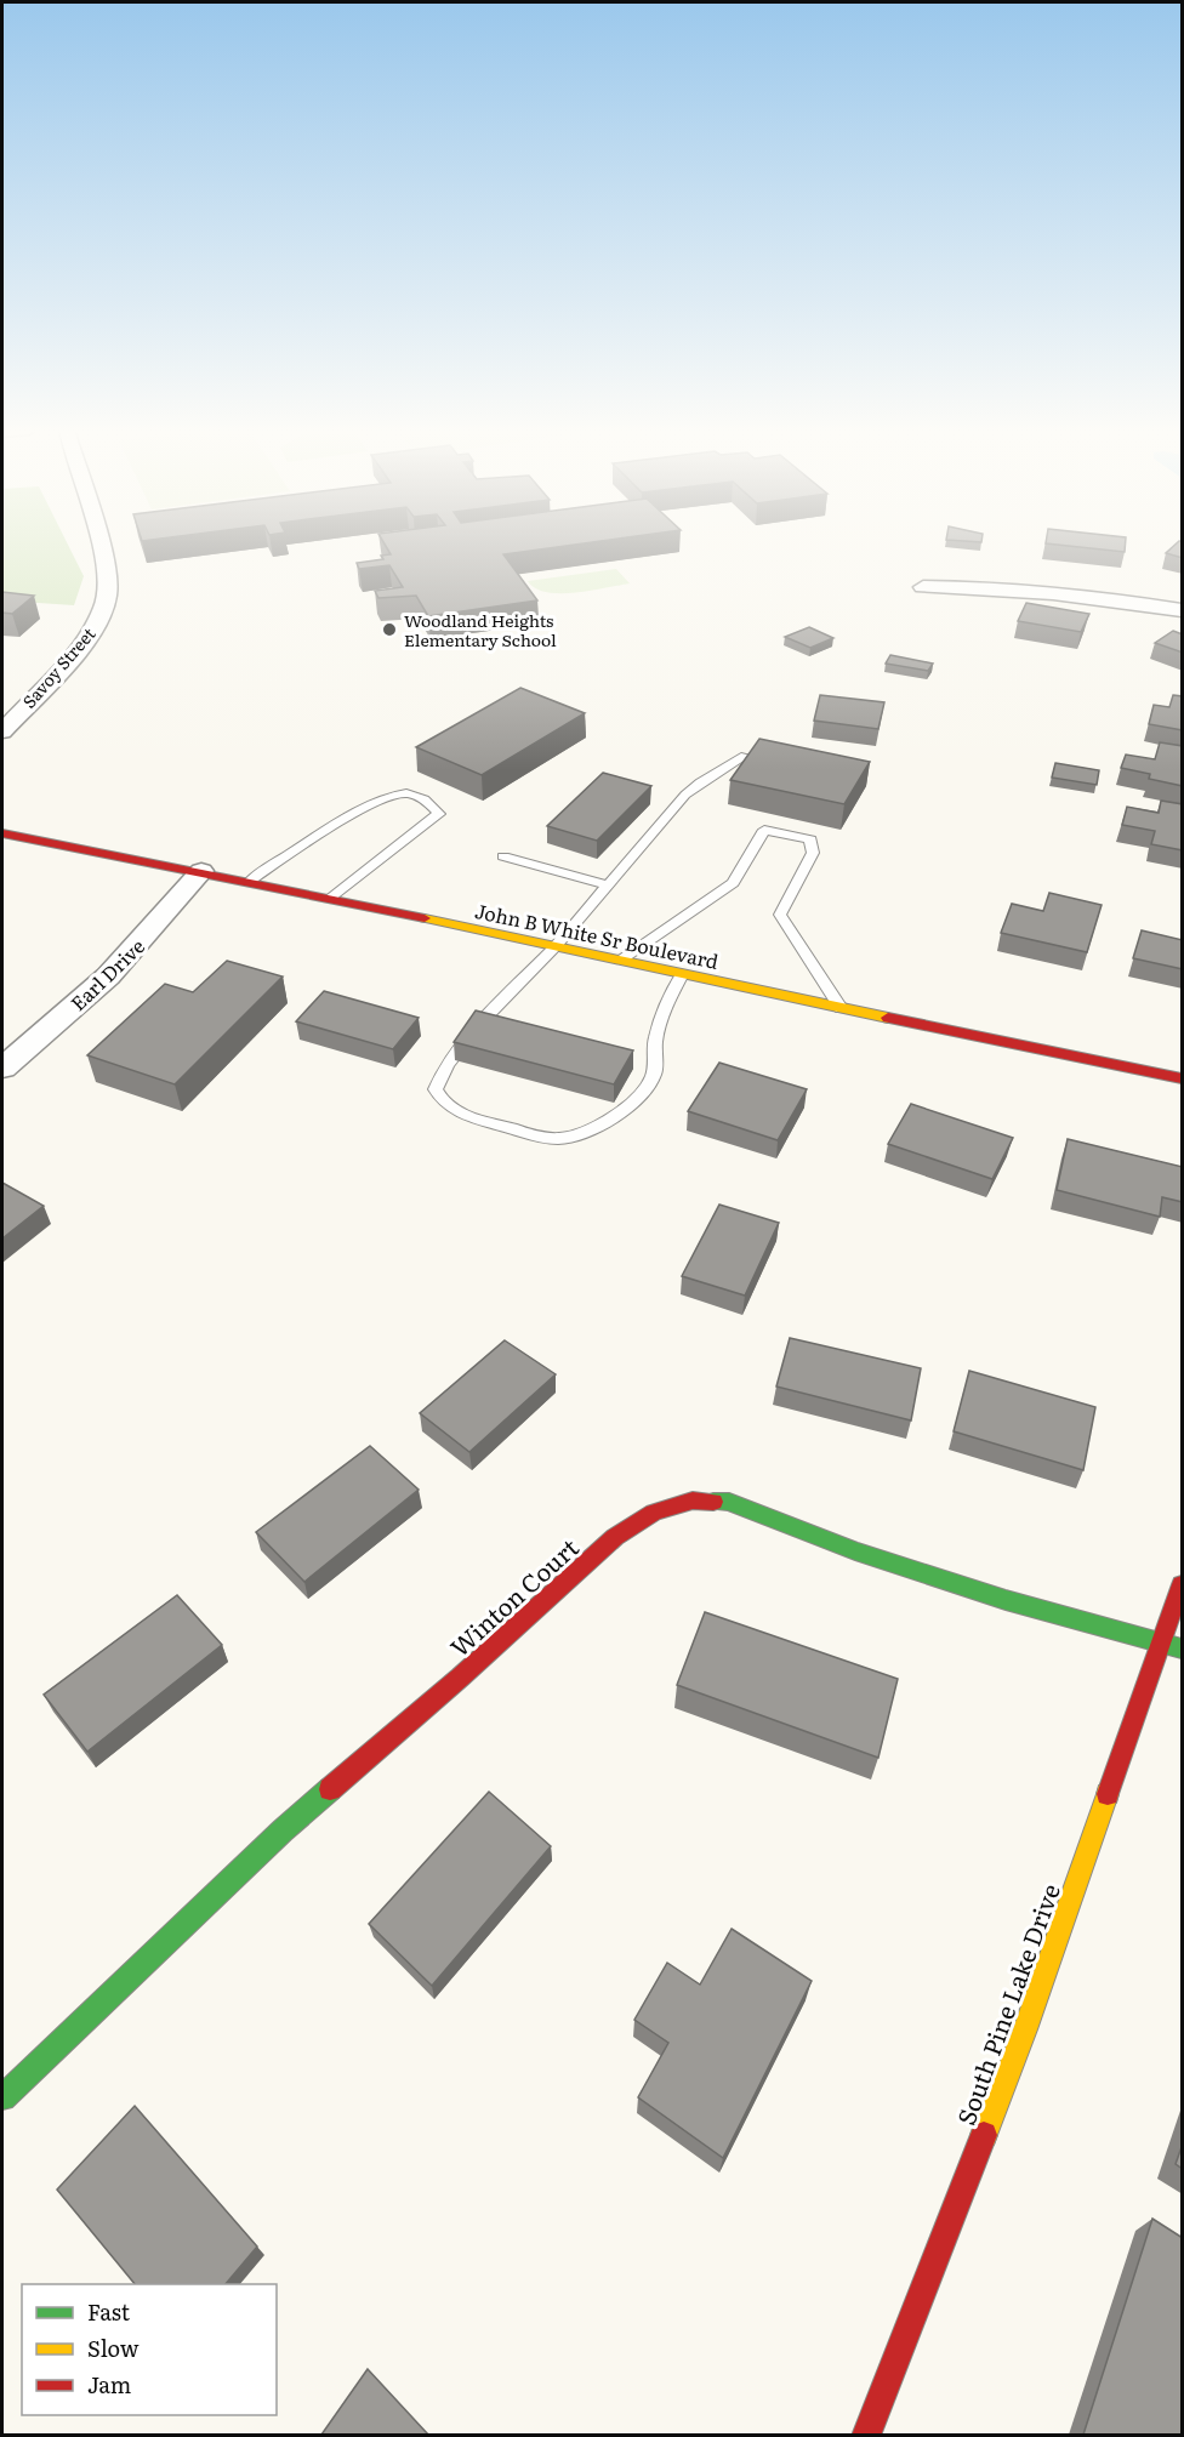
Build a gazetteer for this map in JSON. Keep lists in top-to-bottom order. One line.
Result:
{"streets":{"street":["Savoy Street","John B White Sr Boulevard","Earl Drive","Winton Court","South Pine Lake Drive"]},"crossings":[["John B White Sr Boulevard","Earl Drive"],["Winton Court","South Pine Lake Drive"]],"places":["Woodland Heights Elementary School"],"legend":["Fast","Slow","Jam"]}
